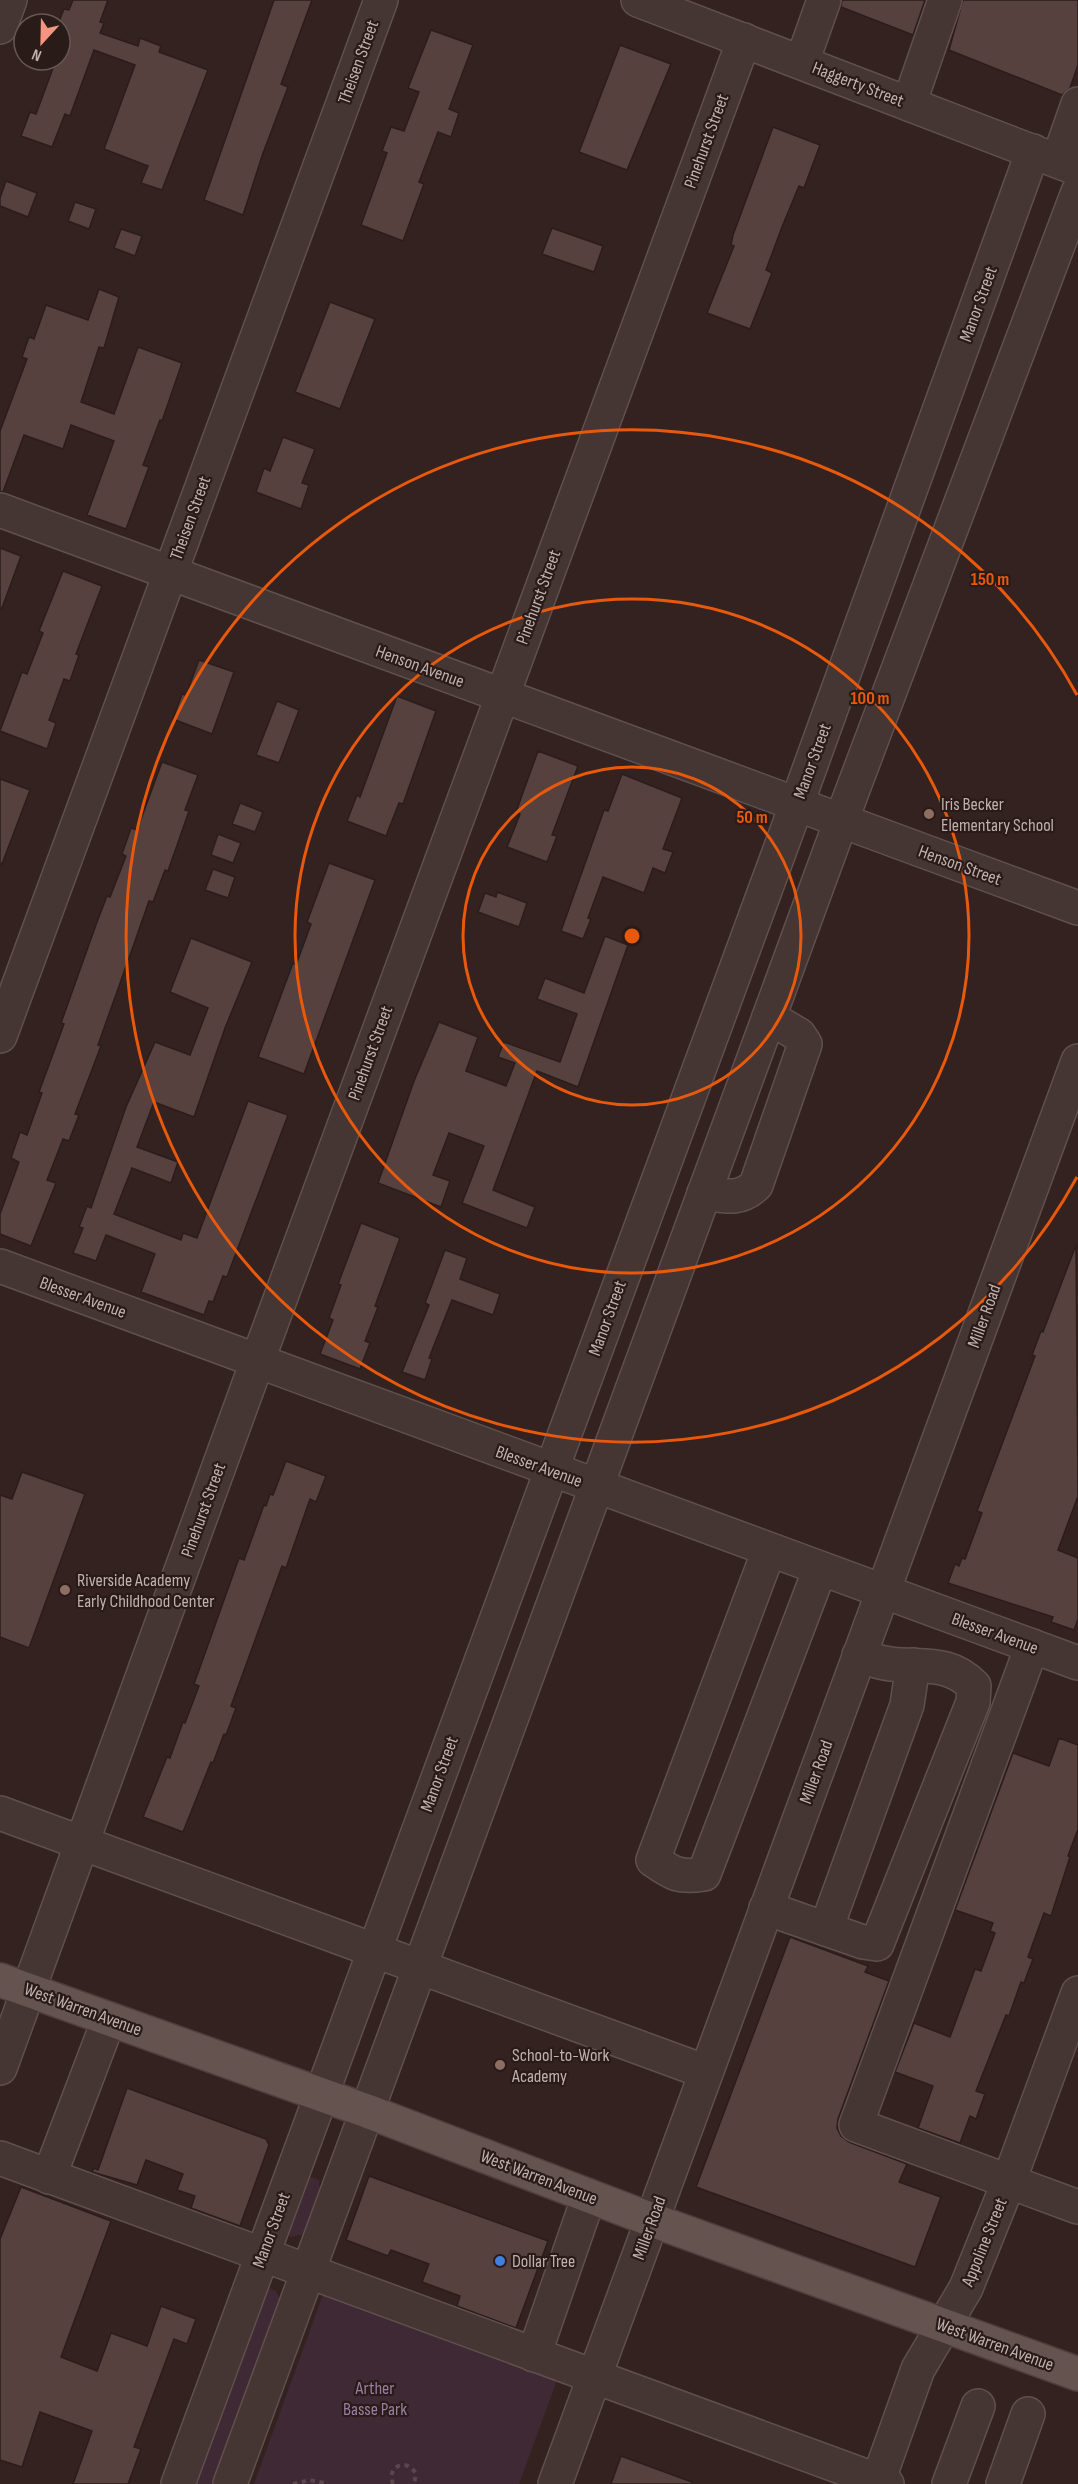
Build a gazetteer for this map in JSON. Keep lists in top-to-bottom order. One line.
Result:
{"streets":{"main road":["West Warren Avenue"],"street":["Theisen Street","Haggerty Street","Pinehurst Street","Manor Street","Henson Avenue","Henson Street","Blesser Avenue","Miller Road","Appoline Street"]},"crossings":[["Theisen Street","Henson Avenue"],["Haggerty Street","Pinehurst Street"],["Haggerty Street","Manor Street"],["Pinehurst Street","Henson Avenue"],["Pinehurst Street","Blesser Avenue"],["Pinehurst Street","West Warren Avenue"],["Manor Street","Henson Avenue"],["Manor Street","Blesser Avenue"],["Manor Street","West Warren Avenue"],["Henson Avenue","Henson Street"],["Blesser Avenue","Miller Road"],["Miller Road","West Warren Avenue"],["West Warren Avenue","Appoline Street"]],"parks":["Arther Basse Park"],"places":["Iris Becker Elementary School","Riverside Academy Early Childhood Center","School-to-Work Academy","Dollar Tree"],"north":"bottom","rings":["150 m","100 m","50 m"]}
